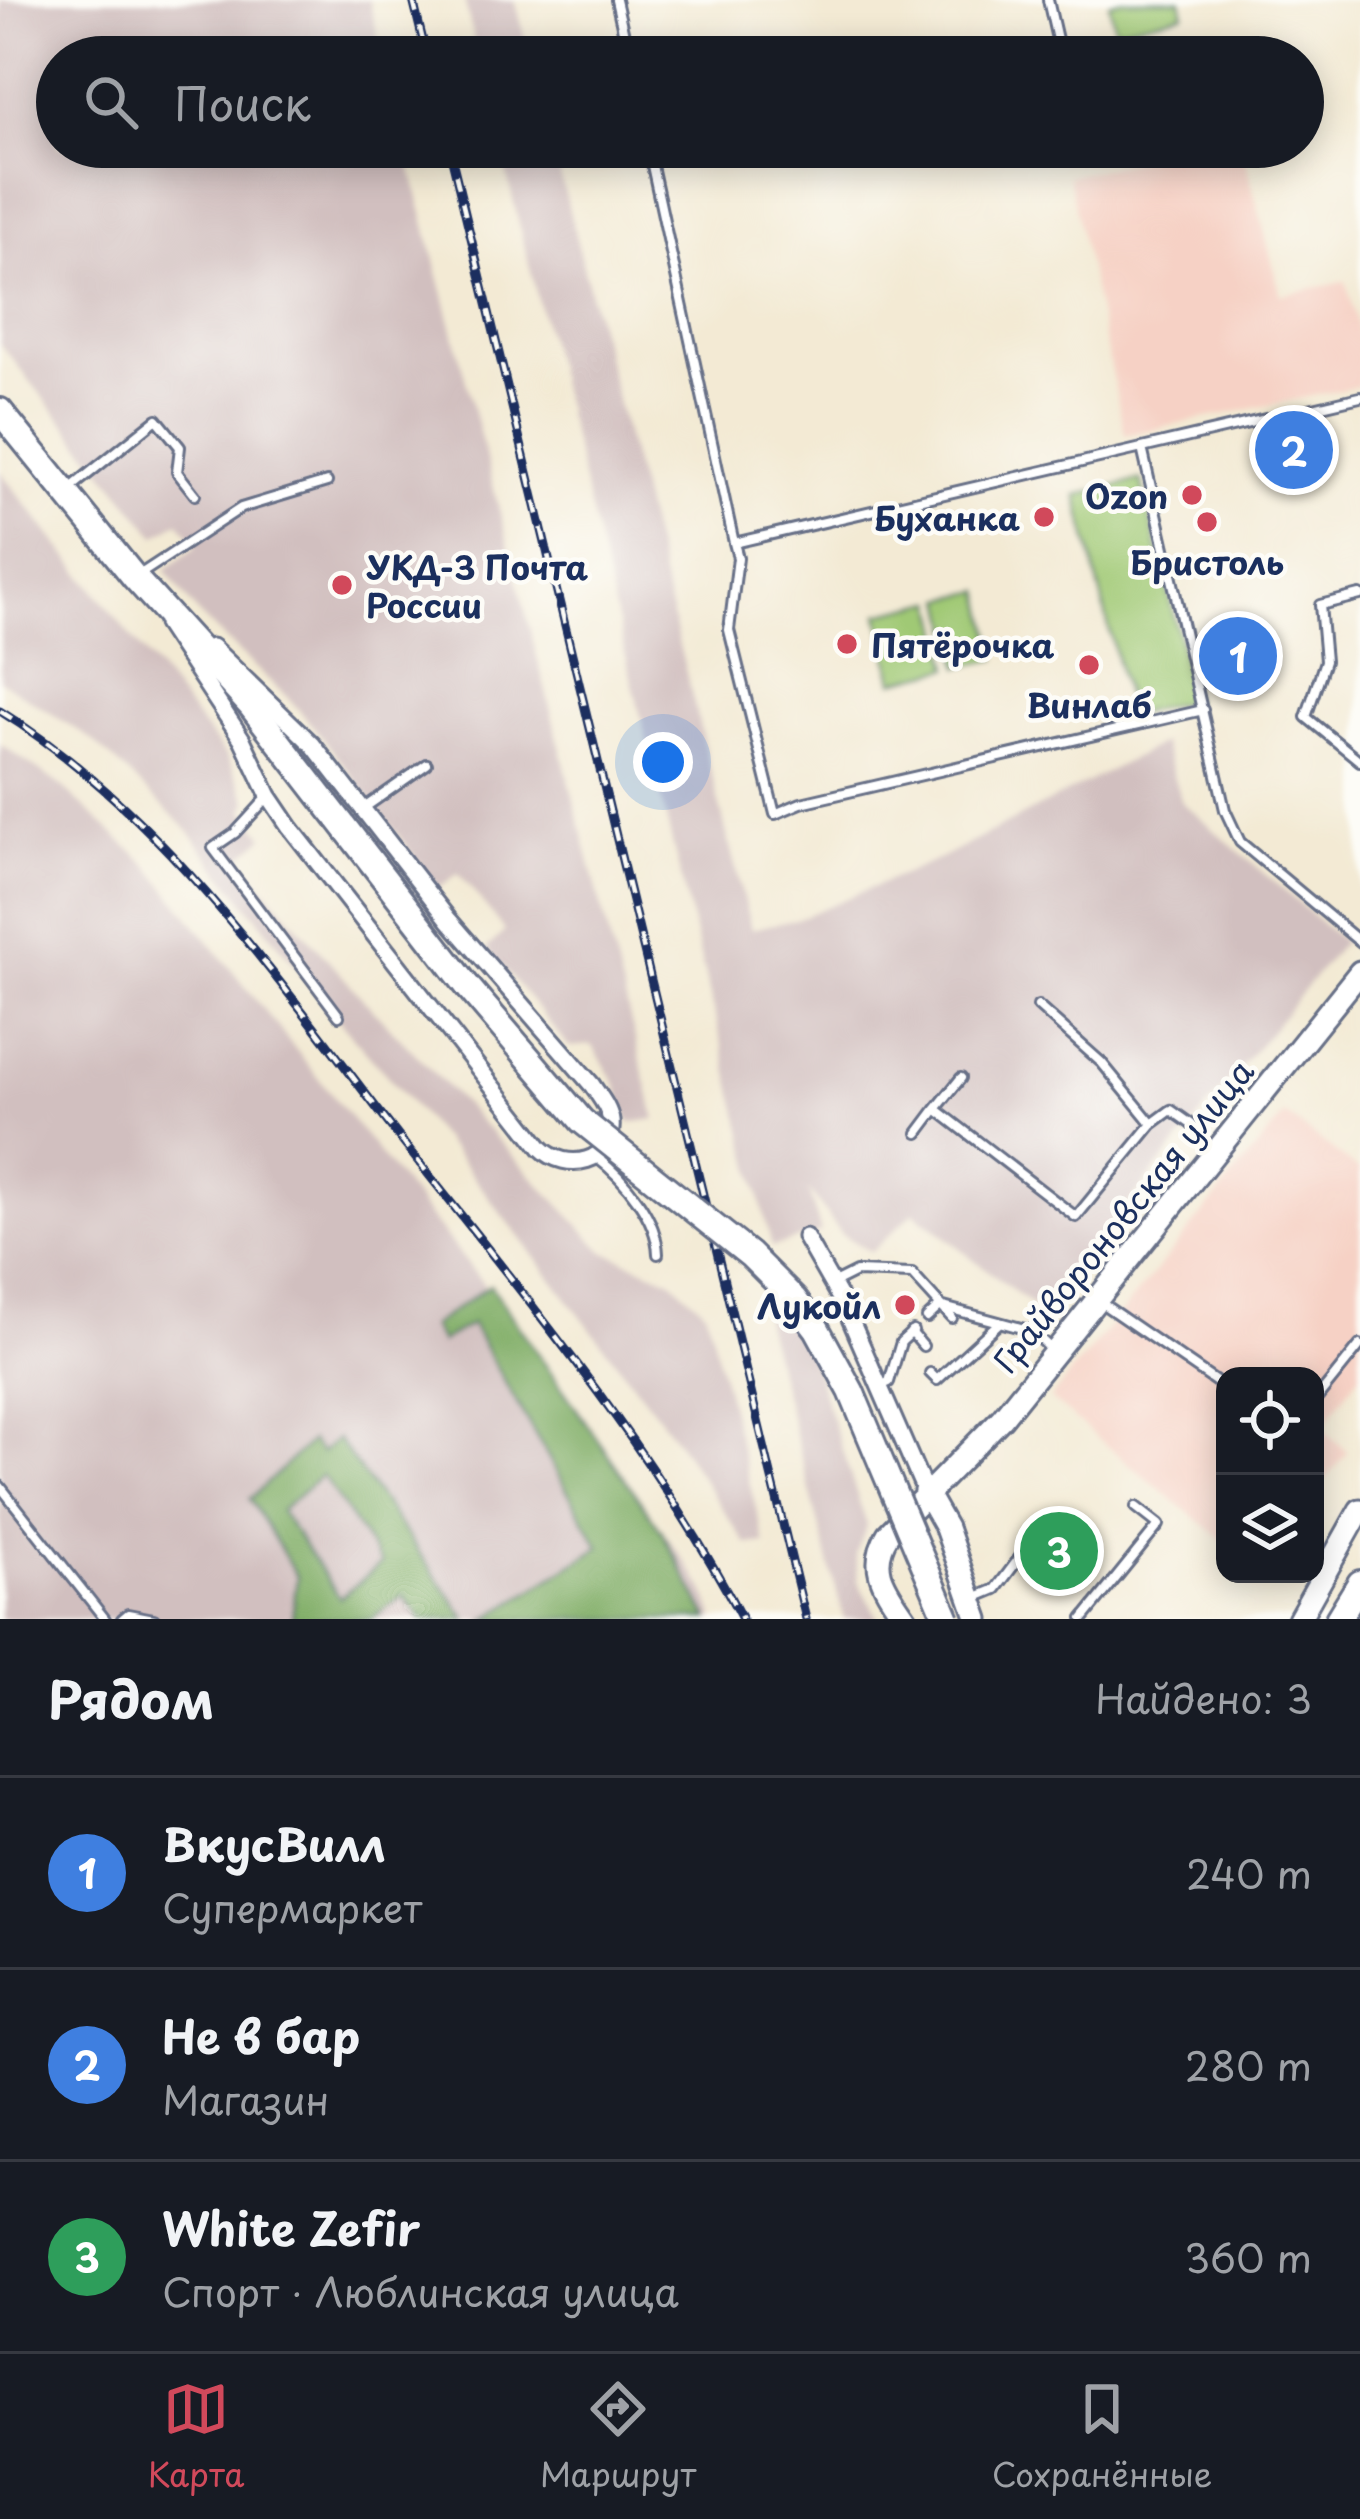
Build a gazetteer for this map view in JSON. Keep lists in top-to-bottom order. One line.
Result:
{"streets":{"main road":["Грайвороновская улица"]},"places":["Ozon","Буханка","Бристоль","УКД-3 Почта России","Пятёрочка","Винлаб","Лукойл"],"page":{"search":"Поиск","pins":["2","1","3"],"heading":["Рядом","Найдено: 3"],"list":[{"mark":"1","name":"ВкусВилл","note":"Супермаркет","value":"240 m"},{"mark":"2","name":"Не в бар","note":"Магазин","value":"280 m"},{"mark":"3","name":"White Zefir","note":"Спорт · Люблинская улица","value":"360 m"}],"nav":["Карта","Маршрут","Сохранённые"]}}
